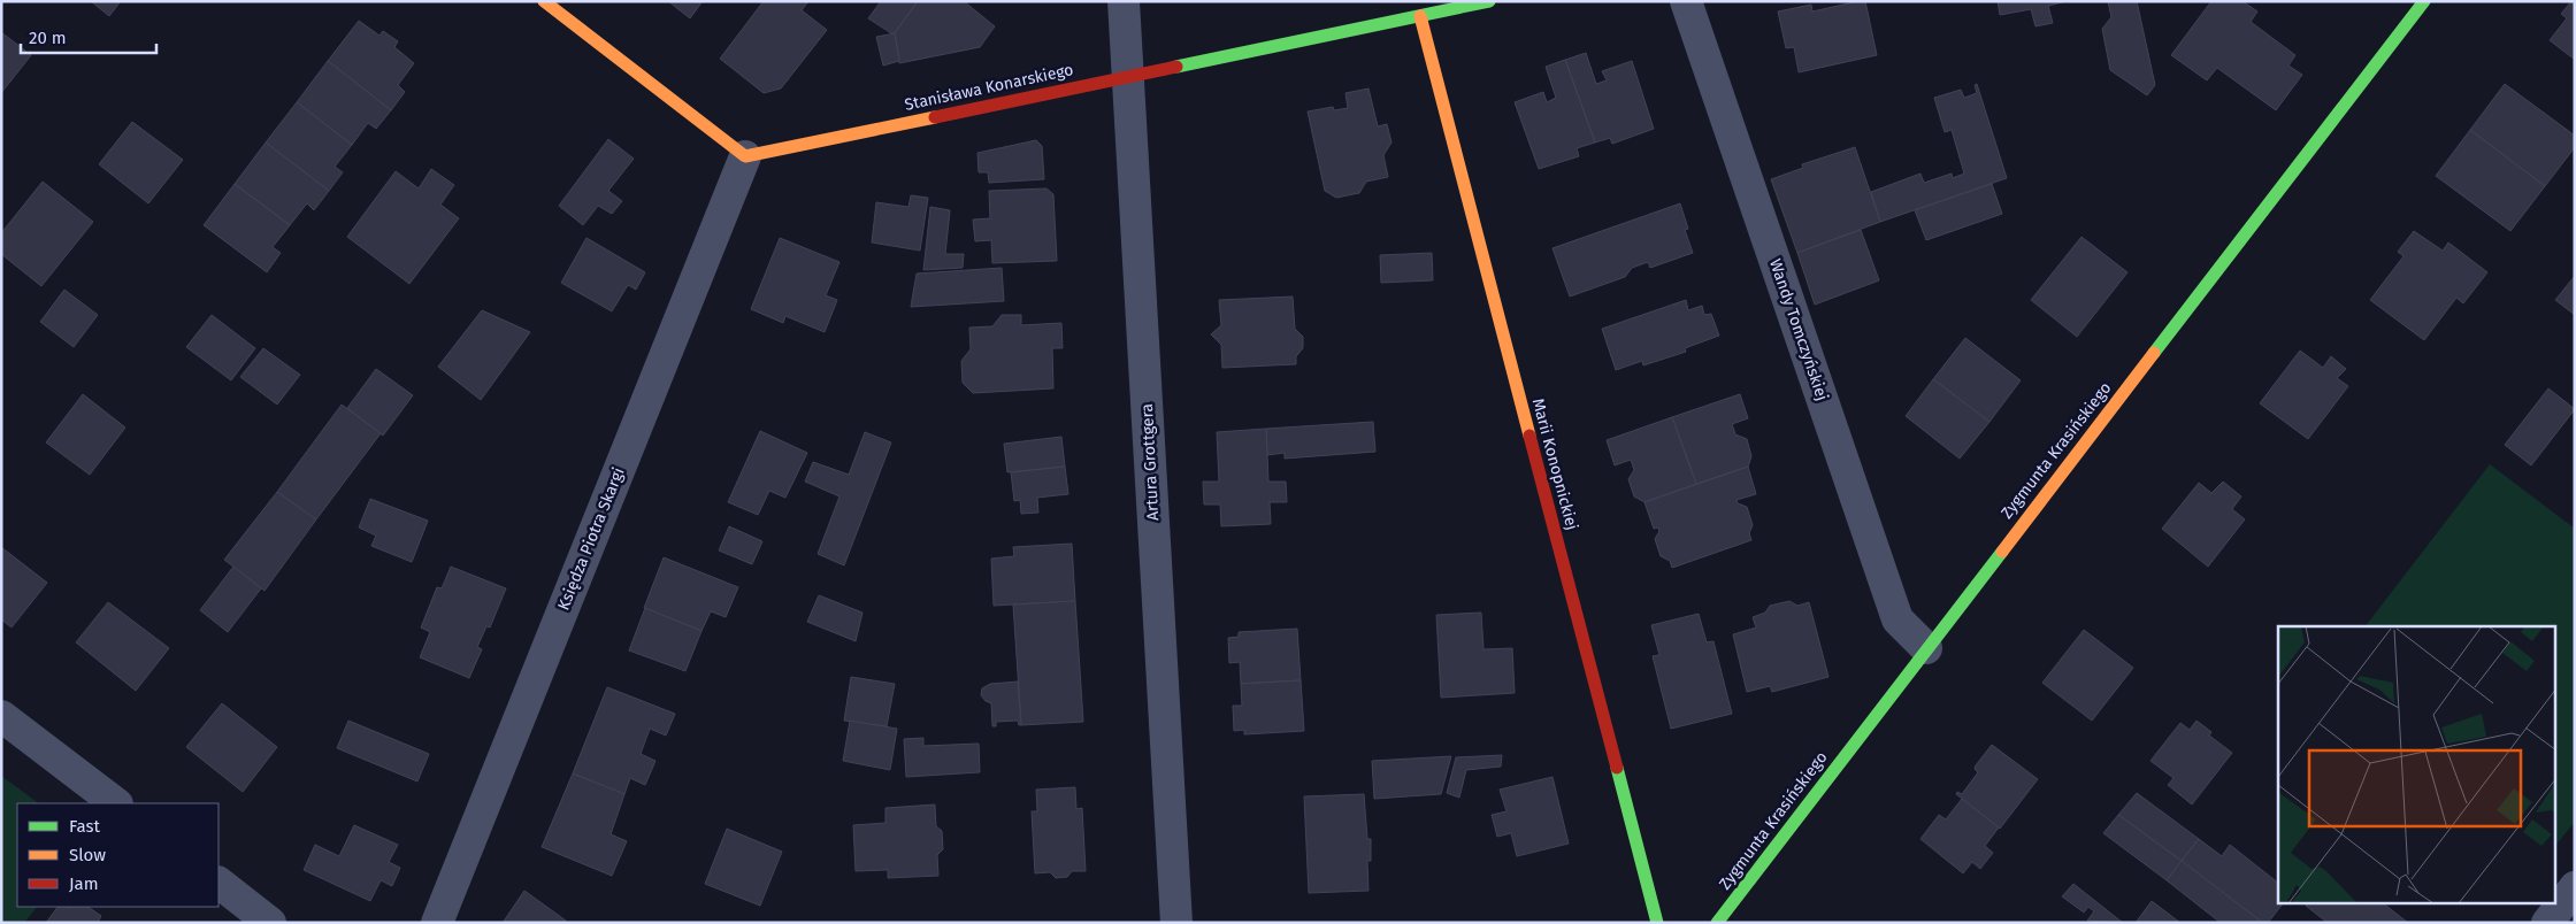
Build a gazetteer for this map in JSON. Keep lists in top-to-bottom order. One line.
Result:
{"streets":{"street":["Stanisława Konarskiego","Wandy Tomczyńskiej","Zygmunta Krasińskiego","Artura Grottgera","Marii Konopnickiej","Księdza Piotra Skargi"]},"crossings":[["Stanisława Konarskiego","Artura Grottgera"],["Stanisława Konarskiego","Marii Konopnickiej"],["Stanisława Konarskiego","Księdza Piotra Skargi"],["Wandy Tomczyńskiej","Zygmunta Krasińskiego"]],"legend":["Fast","Slow","Jam"],"scale_bar":"20 m"}
